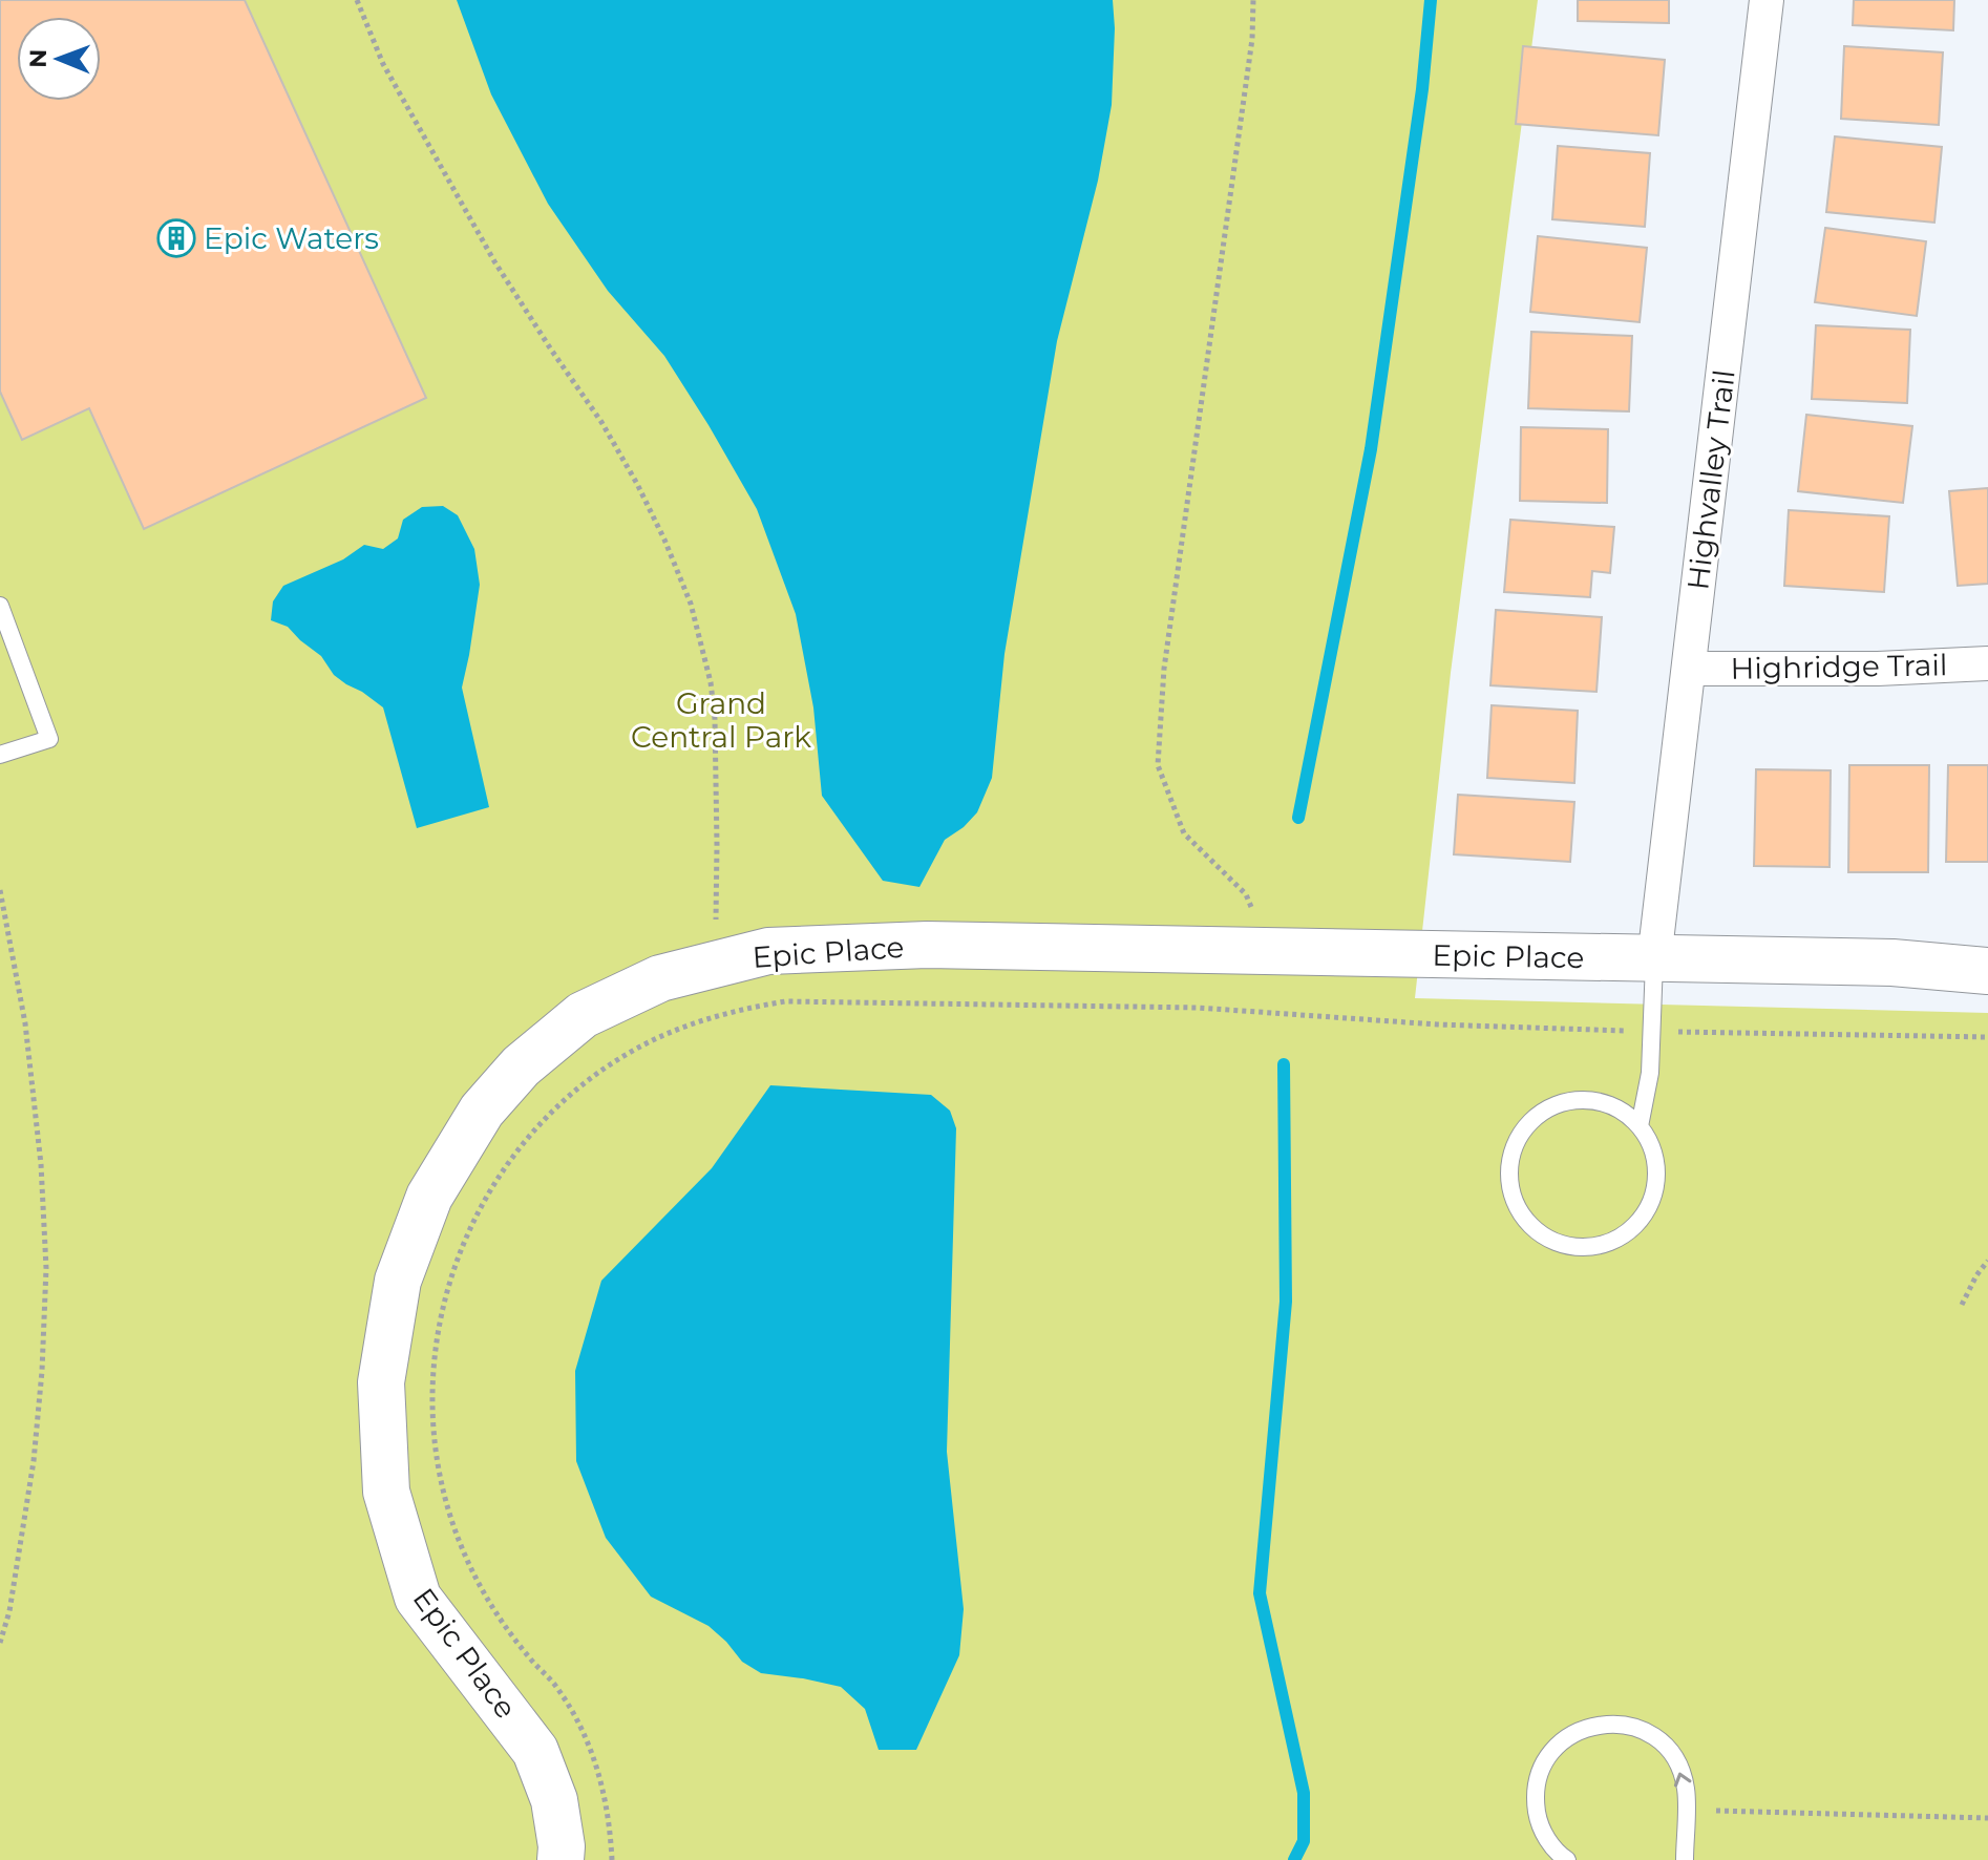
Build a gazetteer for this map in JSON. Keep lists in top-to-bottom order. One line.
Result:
{"streets":{"street":["Highvalley Trail","Highridge Trail","Epic Place"]},"crossings":[["Highvalley Trail","Highridge Trail"],["Highvalley Trail","Epic Place"]],"parks":["Grand Central Park"],"places":{"building":["Epic Waters"]},"north":"left"}
